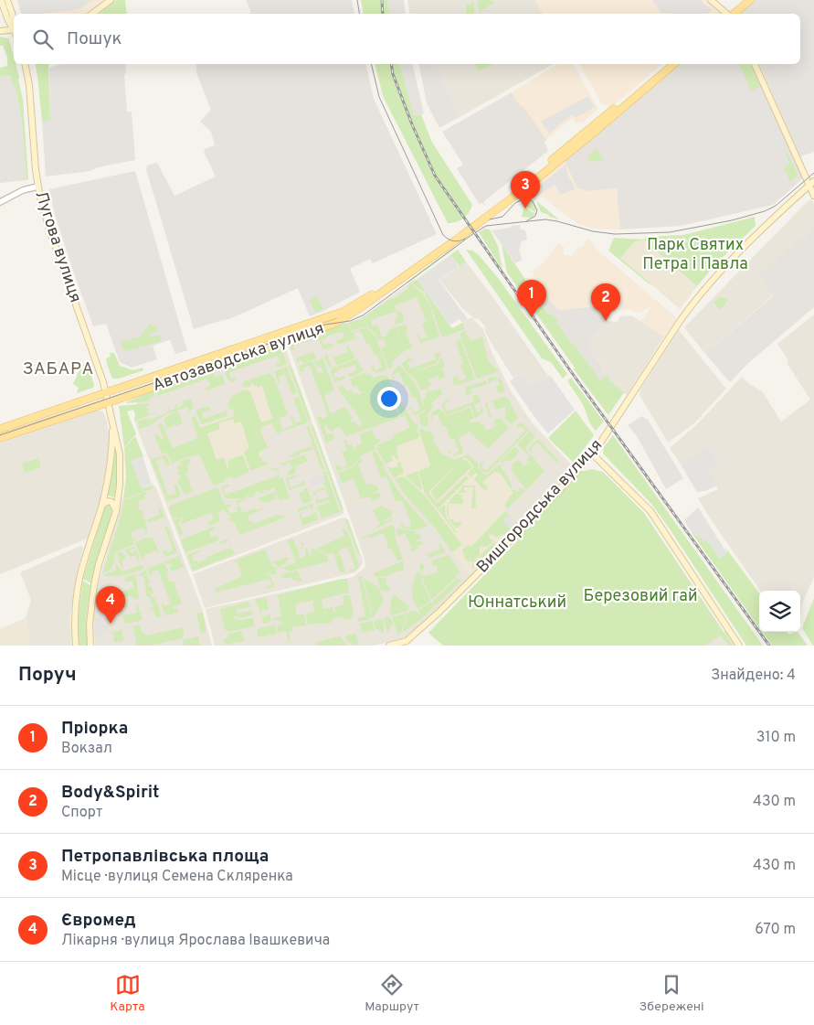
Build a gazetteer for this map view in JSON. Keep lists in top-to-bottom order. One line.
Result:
{"streets":{"main road":["Лугова вулиця","Автозаводська вулиця","Вишгородська вулиця"]},"crossings":[["Лугова вулиця","Автозаводська вулиця"]],"districts":["ЗАБАРА"],"parks":["Парк Святих Петра і Павла","Березовий гай","Юннатський"],"page":{"search":"Пошук","pins":["3","1","2","4"],"heading":["Поруч","Знайдено: 4"],"list":[{"mark":"1","name":"Пріорка","note":"Вокзал","value":"310 m"},{"mark":"2","name":"Body&Spirit","note":"Спорт","value":"430 m"},{"mark":"3","name":"Петропавлівська площа","note":"Місце · вулиця Семена Скляренка","value":"430 m"},{"mark":"4","name":"Євромед","note":"Лікарня · вулиця Ярослава Івашкевича","value":"670 m"}],"nav":["Карта","Маршрут","Збережені"]}}
